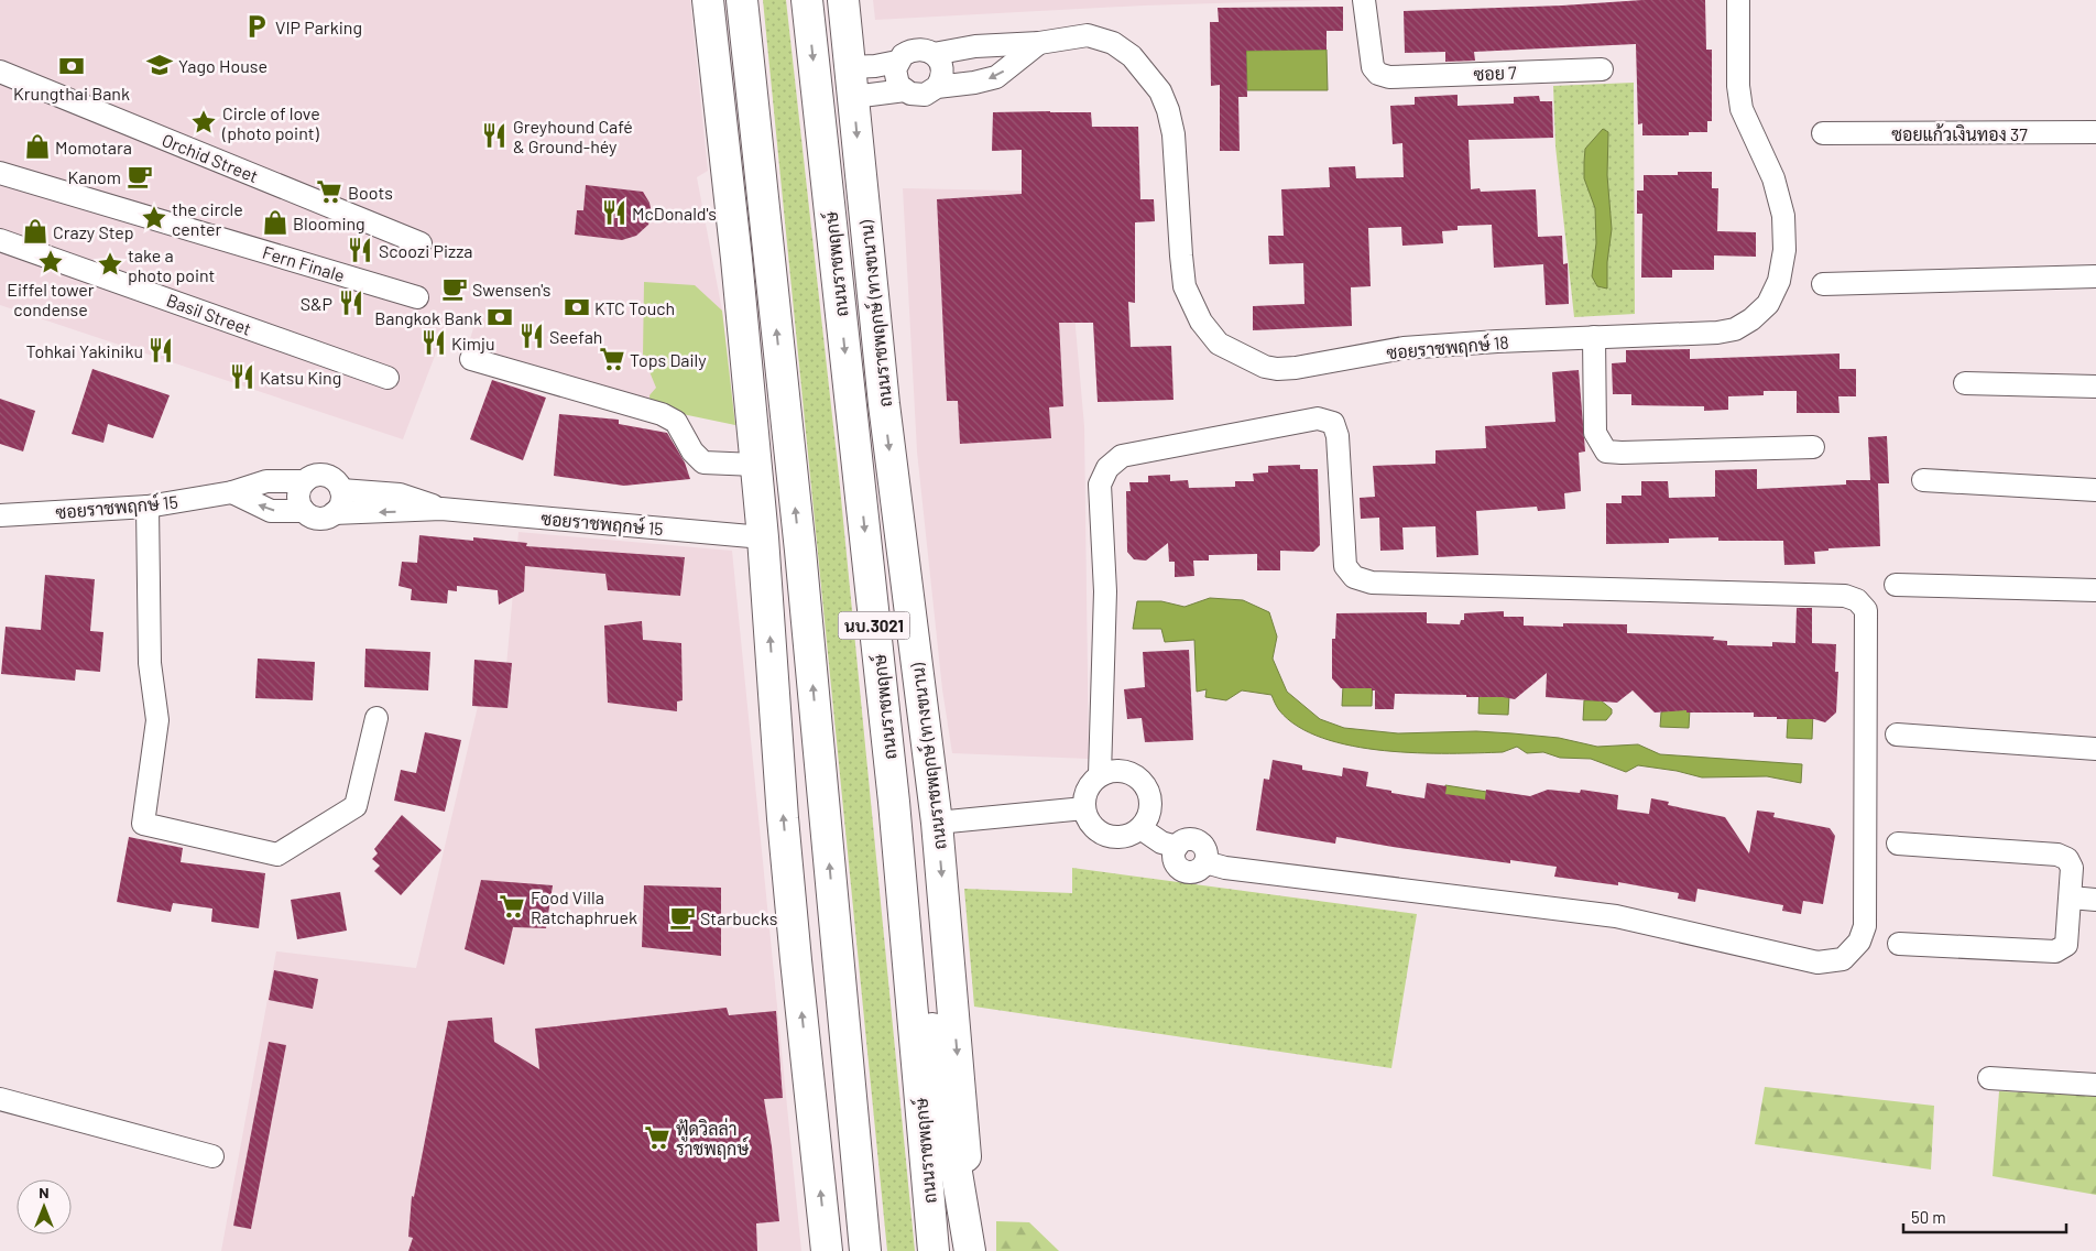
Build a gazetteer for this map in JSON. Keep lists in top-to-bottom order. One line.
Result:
{"streets":{"main road":["ถนนราชพฤกษ์","ถนนราชพฤกษ์ (ทางขนาน)","นบ.3021"],"street":["ซอย 7","ซอยแก้วเงินทอง 37","Orchid Street","Fern Finale","Basil Street","ซอยราชพฤกษ์ 18","ซอยราชพฤกษ์ 15"]},"crossings":[["ถนนราชพฤกษ์ (ทางขนาน)","ซอยราชพฤกษ์ 18"]],"places":{"parking":["VIP Parking"],"school or university":["Yago House"],"bank":["Krungthai Bank","KTC Touch","Bangkok Bank"],"place":["Circle of love (photo point)","the circle center","Eiffel tower condense","take a photo point"],"restaurant":["Greyhound Café & Ground-héy","McDonald's","Scoozi Pizza","S&P","Seefah","Kimju","Tohkai Yakiniku","Katsu King"],"shop":["Momotara","Blooming","Crazy Step"],"cafe":["Kanom","Swensen's","Starbucks"],"supermarket":["Boots","Tops Daily","Food Villa Ratchaphruek","ฟู้ดวิลล่า ราชพฤกษ์"]},"scale_bar":"50 m","north":"top"}
